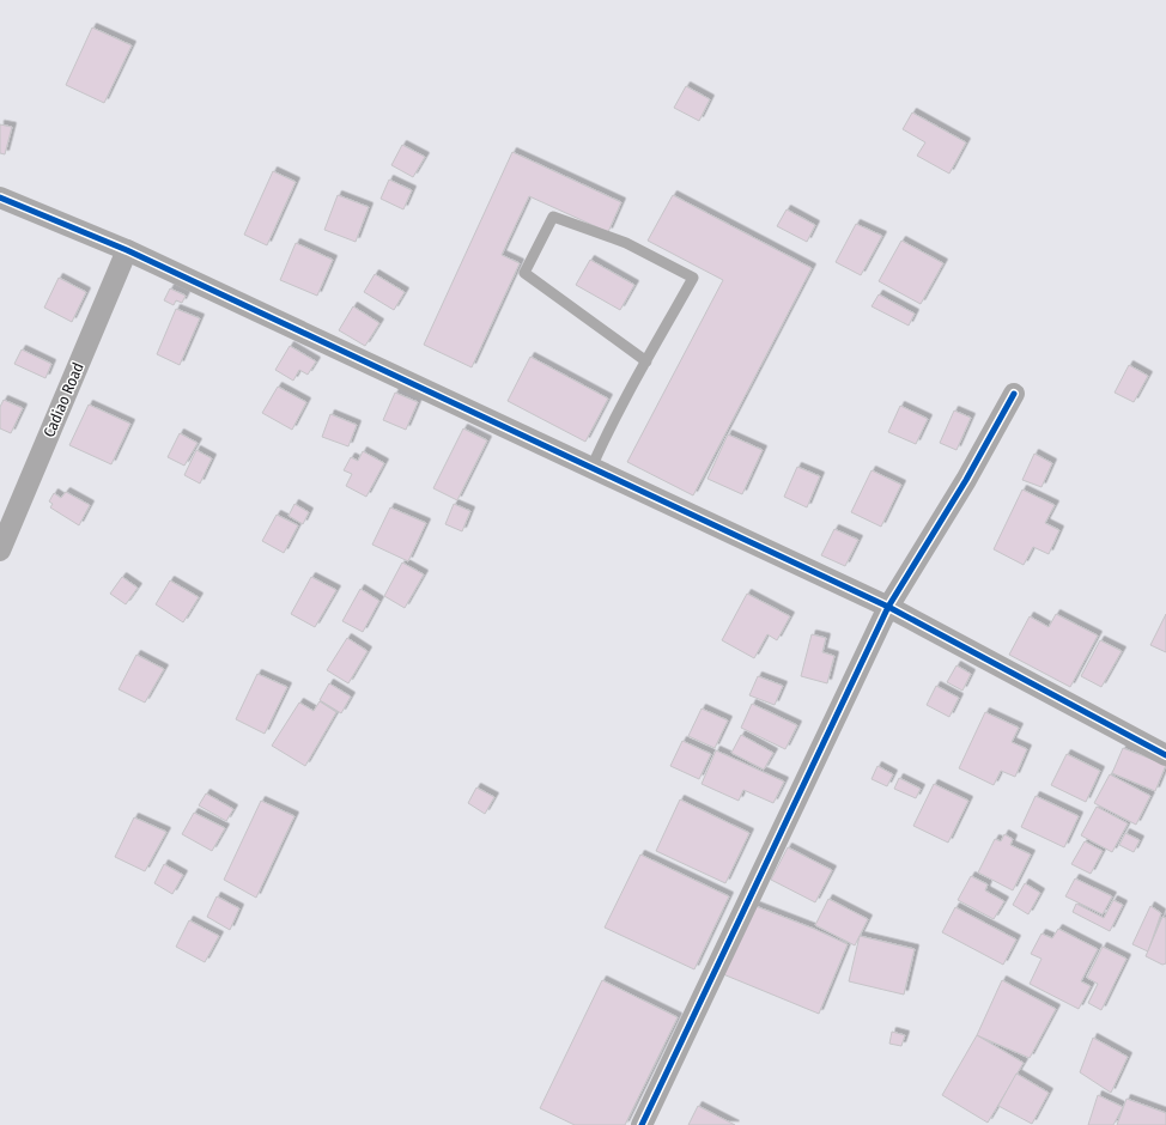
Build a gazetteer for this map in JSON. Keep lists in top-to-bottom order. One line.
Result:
{"streets":{"street":["Cadiao Road"]}}
